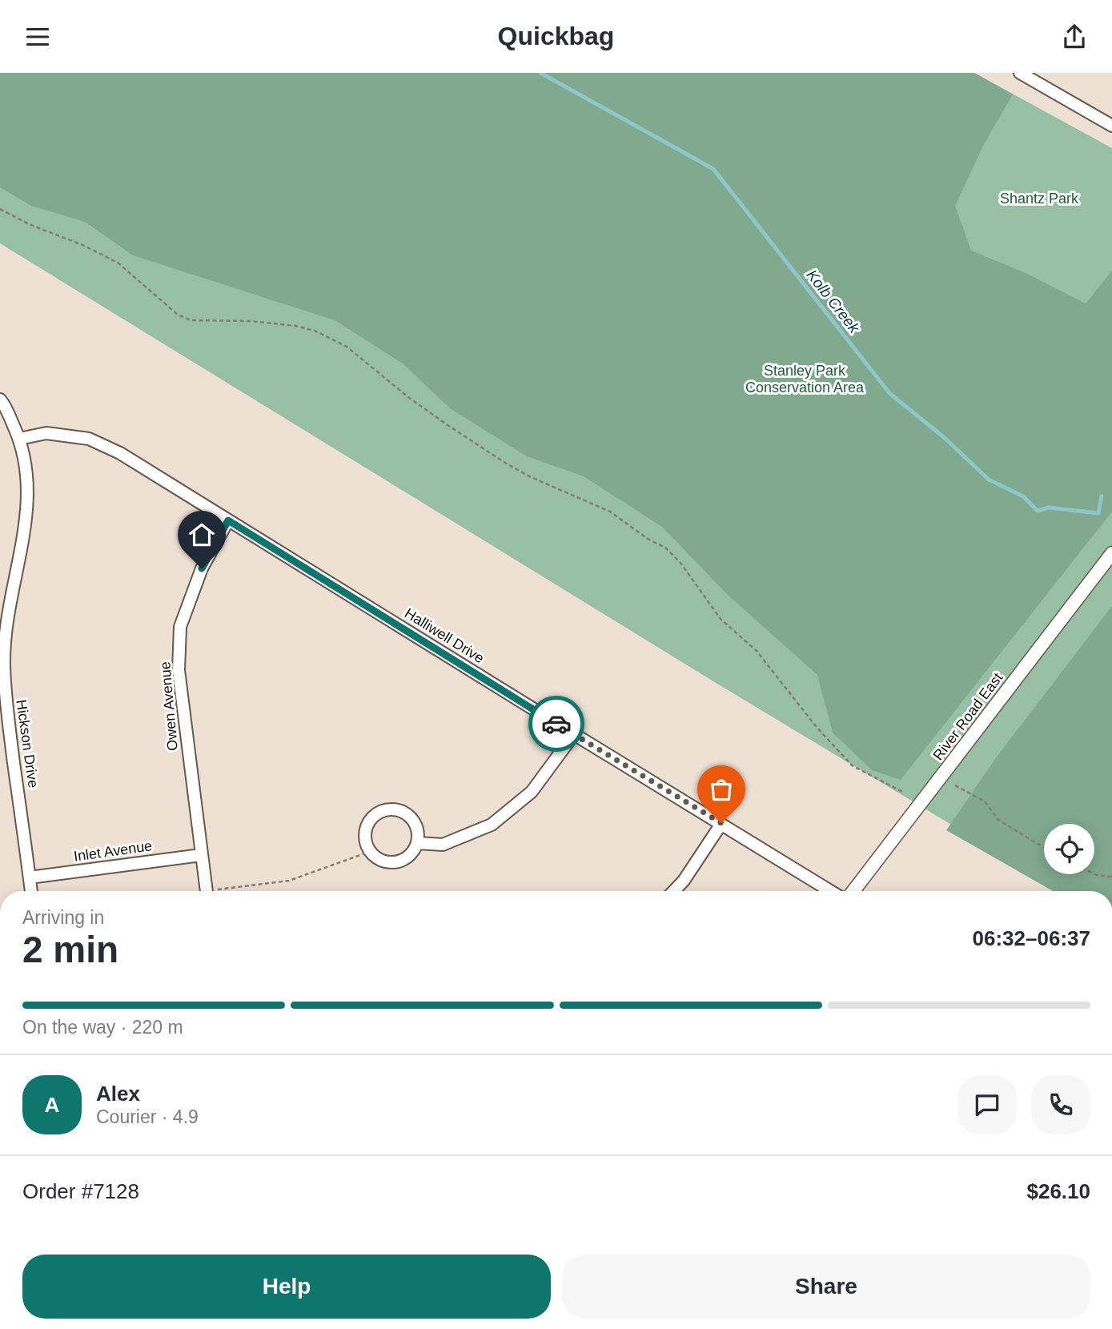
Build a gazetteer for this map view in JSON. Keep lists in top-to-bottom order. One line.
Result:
{"streets":{"street":["Halliwell Drive","Owen Avenue","River Road East","Hickson Drive","Inlet Avenue"]},"crossings":[["Halliwell Drive","Owen Avenue"],["Halliwell Drive","Hickson Drive"],["Owen Avenue","Inlet Avenue"],["Hickson Drive","Inlet Avenue"]],"water":["Kolb Creek"],"parks":["Shantz Park","Stanley Park Conservation Area"],"page":{"header":"Quickbag","heading":["2 min","Arriving in","06:32–06:37"],"panel":["Alex","Courier · 4.9","Order #7128","$26.10"],"bar":"On the way · 220 m","round":"A","buttons":["Help","Share"]}}
